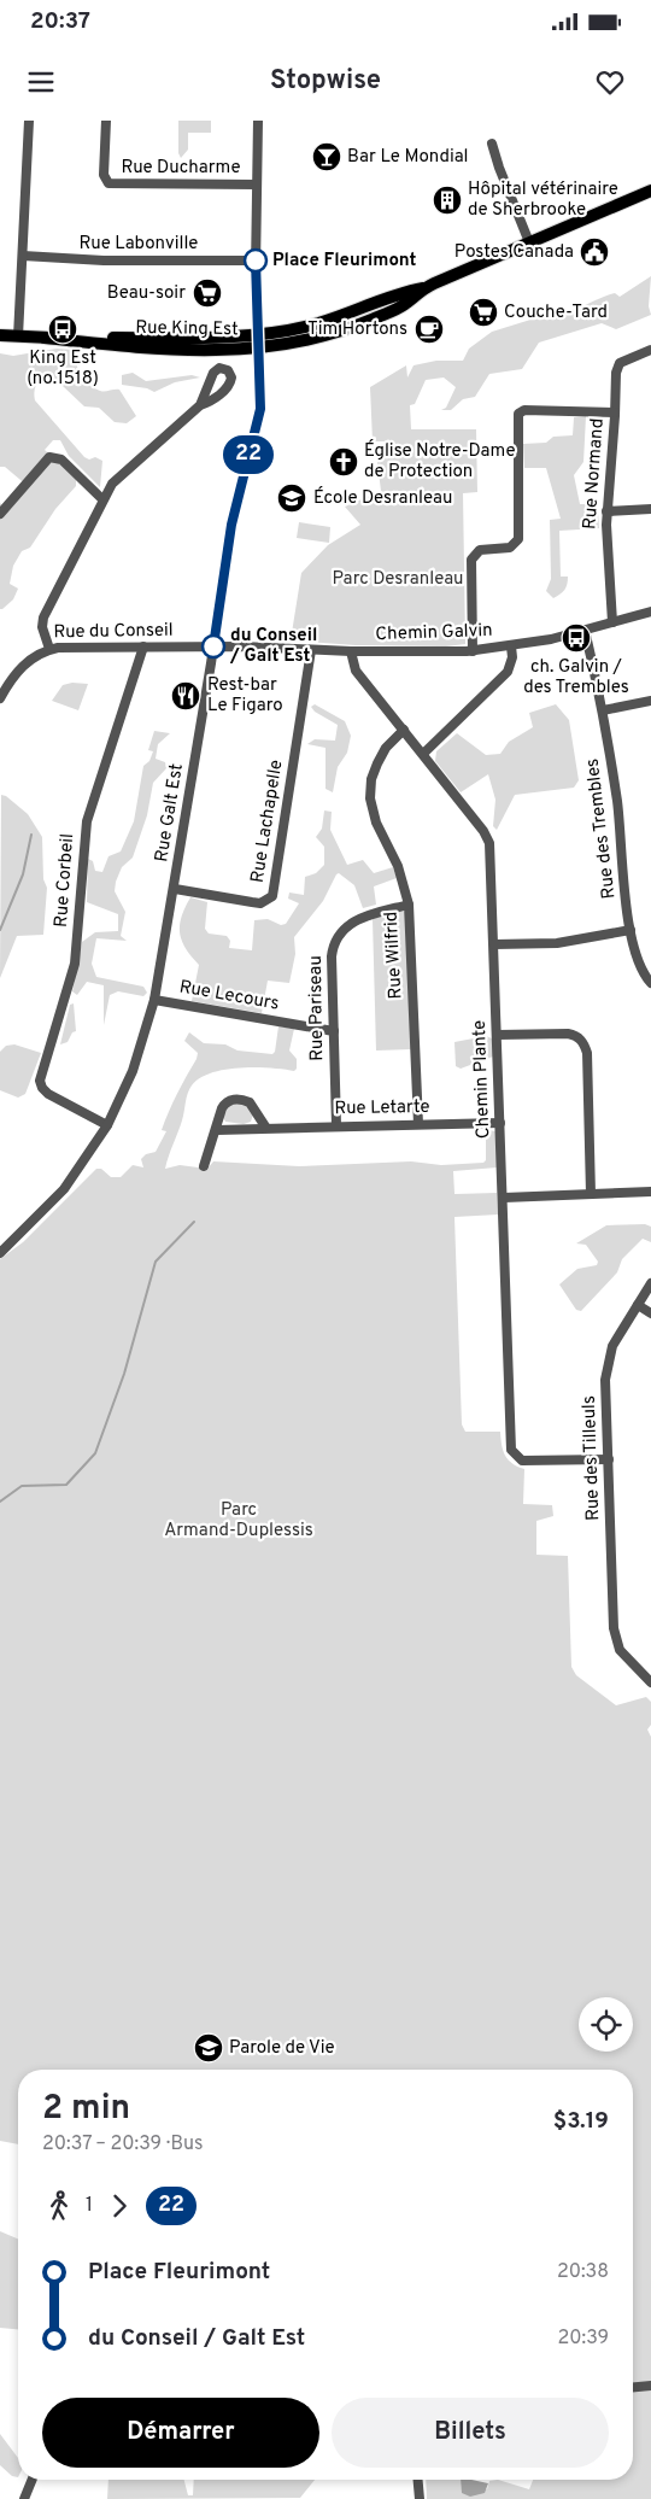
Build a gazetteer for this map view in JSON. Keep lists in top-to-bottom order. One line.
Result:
{"streets":{"main road":["Rue King Est"],"street":["Rue Ducharme","Rue Labonville","Rue Normand","Rue du Conseil","Chemin Galvin","Rue Galt Est","Rue Lachapelle","Rue des Trembles","Rue Corbeil","Rue Wilfrid","Rue Lecours","Rue Pariseau","Chemin Plante","Rue Letarte","Rue des Tilleuls"]},"crossings":[["Rue Ducharme","Rue Galt Est"],["Rue Labonville","Rue Galt Est"],["Rue King Est","Rue Galt Est"],["Rue Normand","Chemin Galvin"],["Rue du Conseil","Chemin Galvin"],["Rue du Conseil","Rue Galt Est"],["Rue du Conseil","Rue Corbeil"],["Chemin Galvin","Rue Galt Est"],["Chemin Galvin","Rue Lachapelle"],["Chemin Galvin","Rue des Trembles"],["Chemin Galvin","Chemin Plante"],["Rue Galt Est","Rue Lachapelle"],["Rue Galt Est","Rue Corbeil"],["Rue Galt Est","Rue Lecours"],["Rue Wilfrid","Rue Pariseau"],["Rue Wilfrid","Chemin Plante"],["Rue Wilfrid","Rue Letarte"],["Rue Lecours","Rue Pariseau"],["Rue Pariseau","Rue Letarte"],["Chemin Plante","Rue Letarte"],["Chemin Plante","Rue des Tilleuls"]],"parks":["Parc Desranleau","Parc Armand-Duplessis"],"places":{"bar":["Bar Le Mondial"],"building":["Hôpital vétérinaire de Sherbrooke"],"public building":["Postes Canada"],"other":["Place Fleurimont","du Conseil / Galt Est"],"supermarket":["Beau-soir","Couche-Tard"],"bus stop":["King Est (no.1518)","ch. Galvin / des Trembles"],"cafe":["Tim Hortons"],"church":["Église Notre-Dame de Protection"],"school or university":["École Desranleau","Parole de Vie"],"restaurant":["Rest-bar Le Figaro"]},"lines":["bus line 22"],"page":{"status":"20:37","header":"Stopwise","on_map":"22","heading":["2 min","20:37 – 20:39 · Bus","$3.19"],"legs":["1","22"],"list":[{"name":"Place Fleurimont","value":"20:38"},{"name":"du Conseil / Galt Est","value":"20:39"}],"buttons":["Démarrer","Billets"]}}
